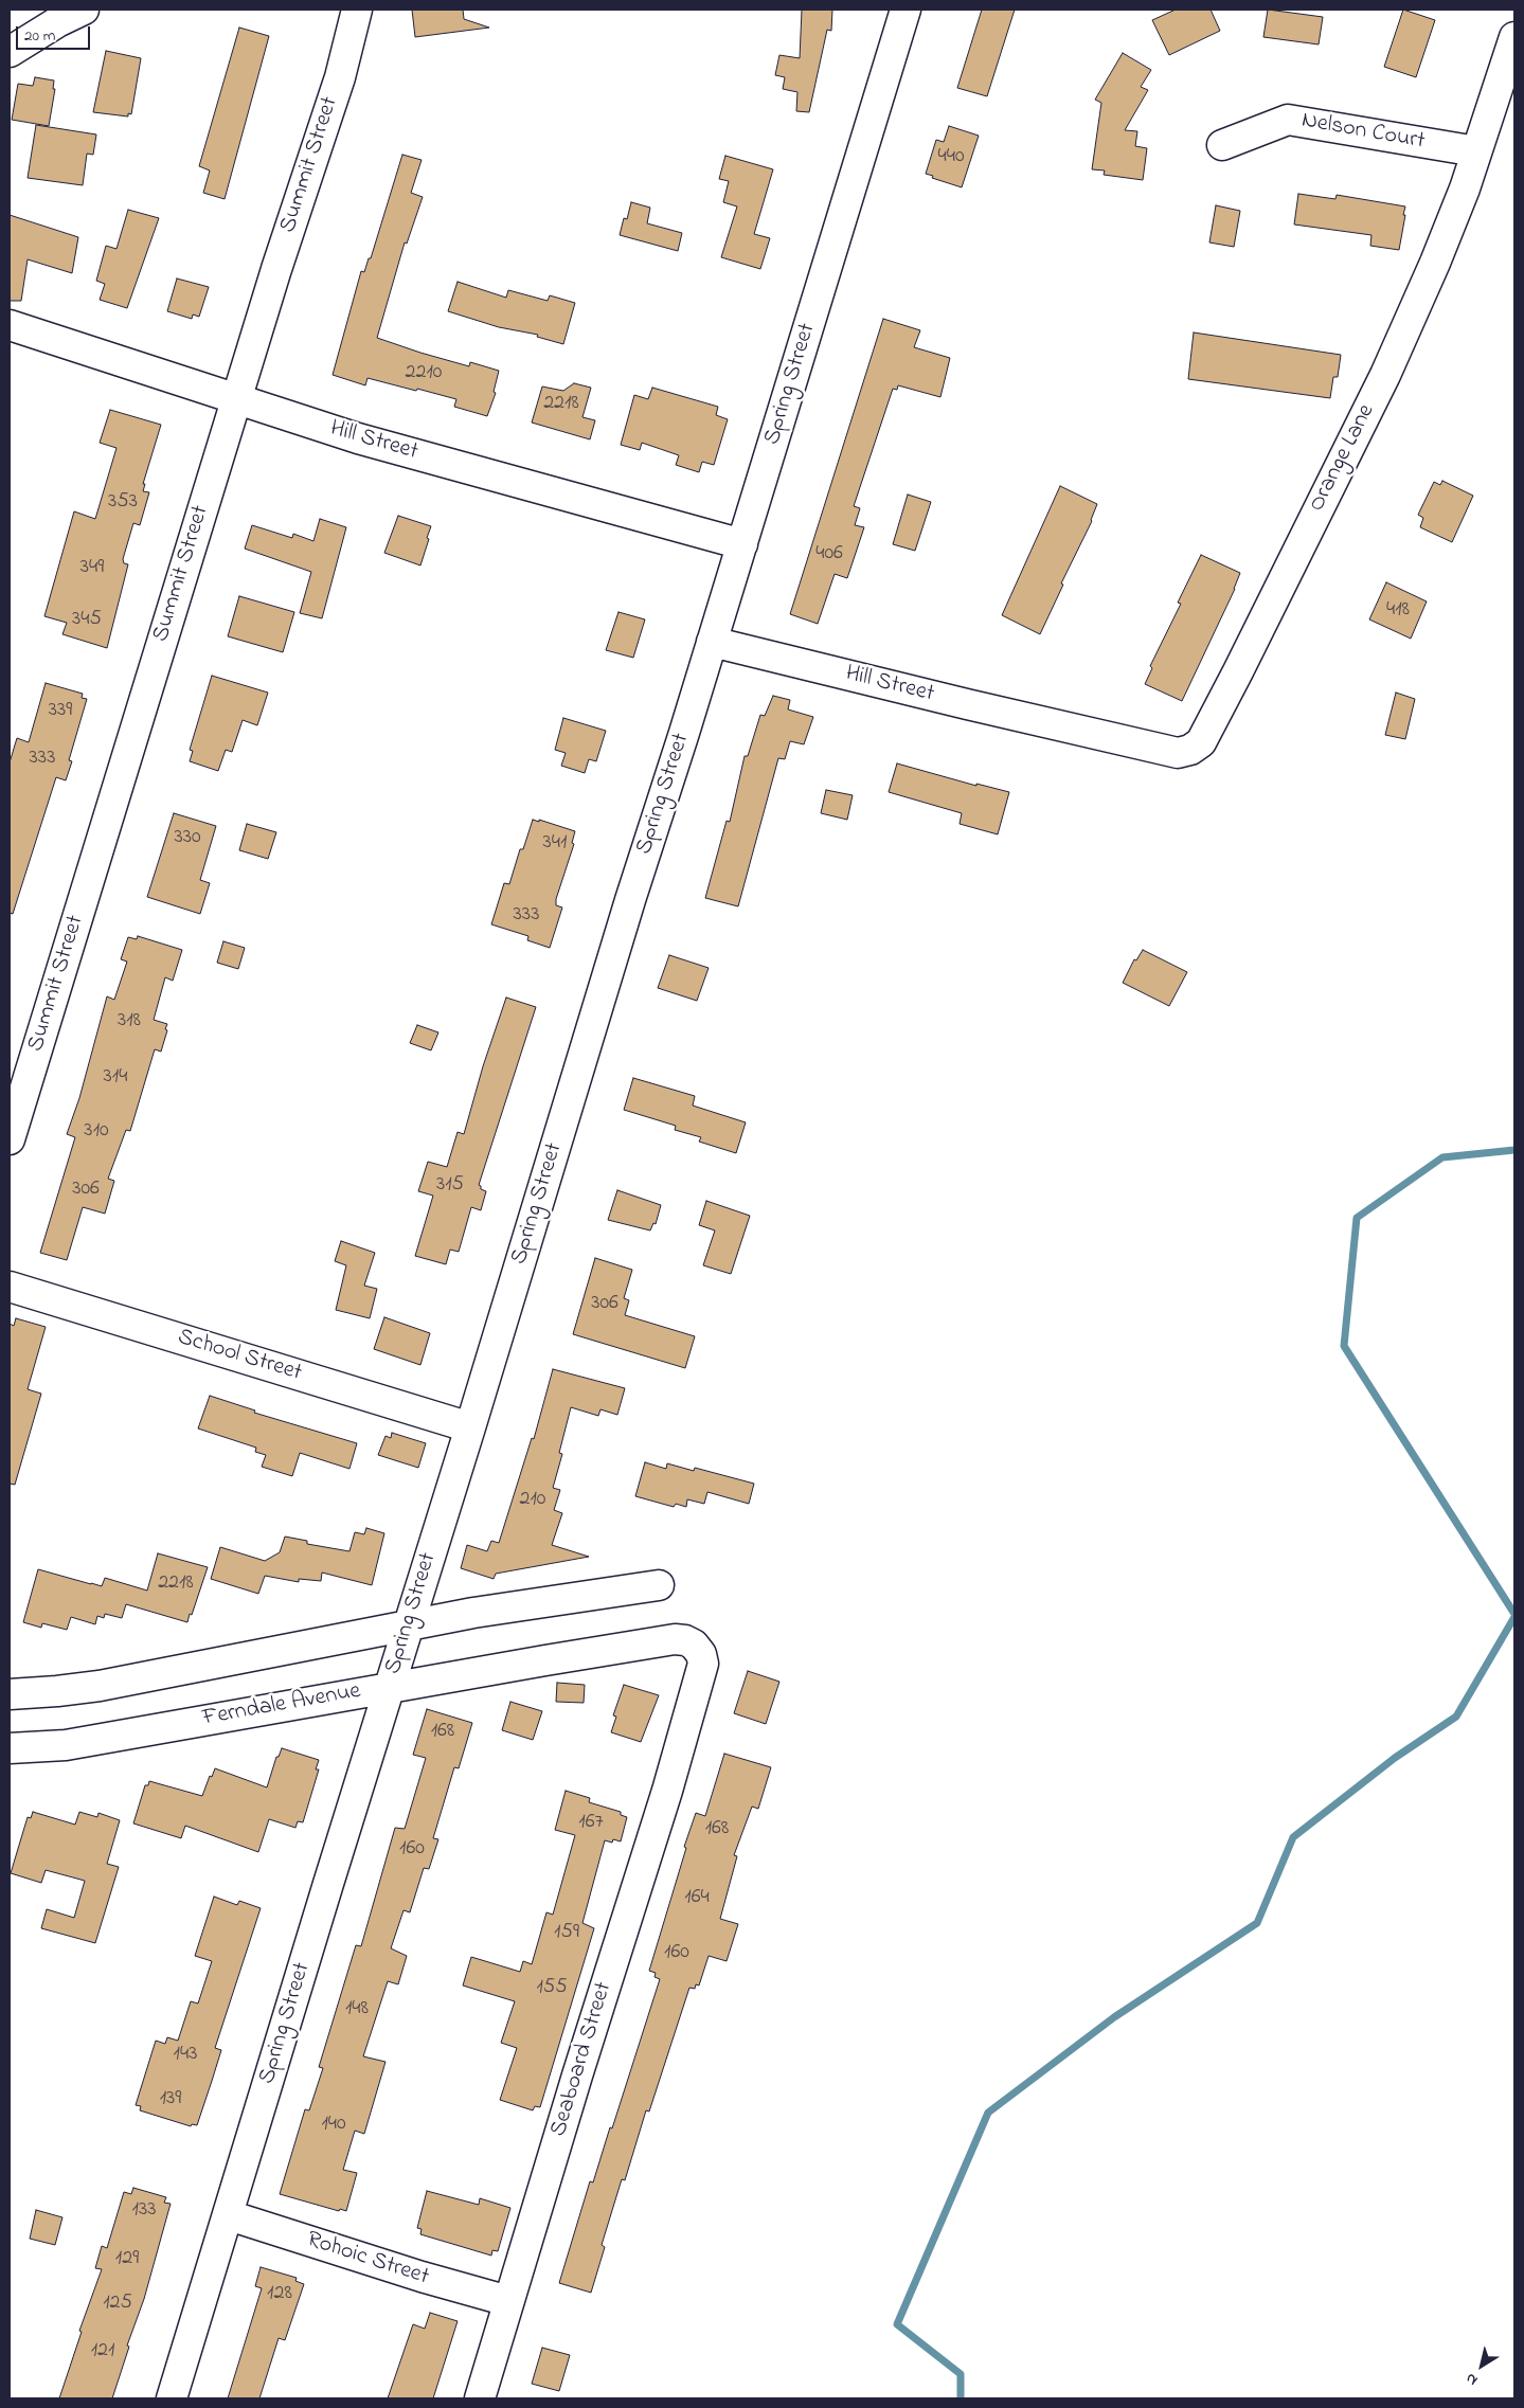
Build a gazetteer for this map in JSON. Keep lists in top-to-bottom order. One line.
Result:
{"streets":{"street":["Nelson Court","Summit Street","Spring Street","Hill Street","Orange Lane","School Street","Ferndale Avenue","Seaboard Street","Rohoic Street"]},"crossings":[["Nelson Court","Orange Lane"],["Summit Street","Hill Street"],["Spring Street","Hill Street"],["Spring Street","School Street"],["Spring Street","Ferndale Avenue"],["Spring Street","Rohoic Street"],["Hill Street","Orange Lane"],["Ferndale Avenue","Seaboard Street"],["Seaboard Street","Rohoic Street"]],"house_numbers":["440","2210","2218","353","406","349","418","345","339","333","330","341","333","318","314","310","315","306","306","210","2218","168","167","168","160","164","159","160","155","148","143","139","140","133","129","128","125","121"],"scale_bar":"20 m","north":"bottom left"}
